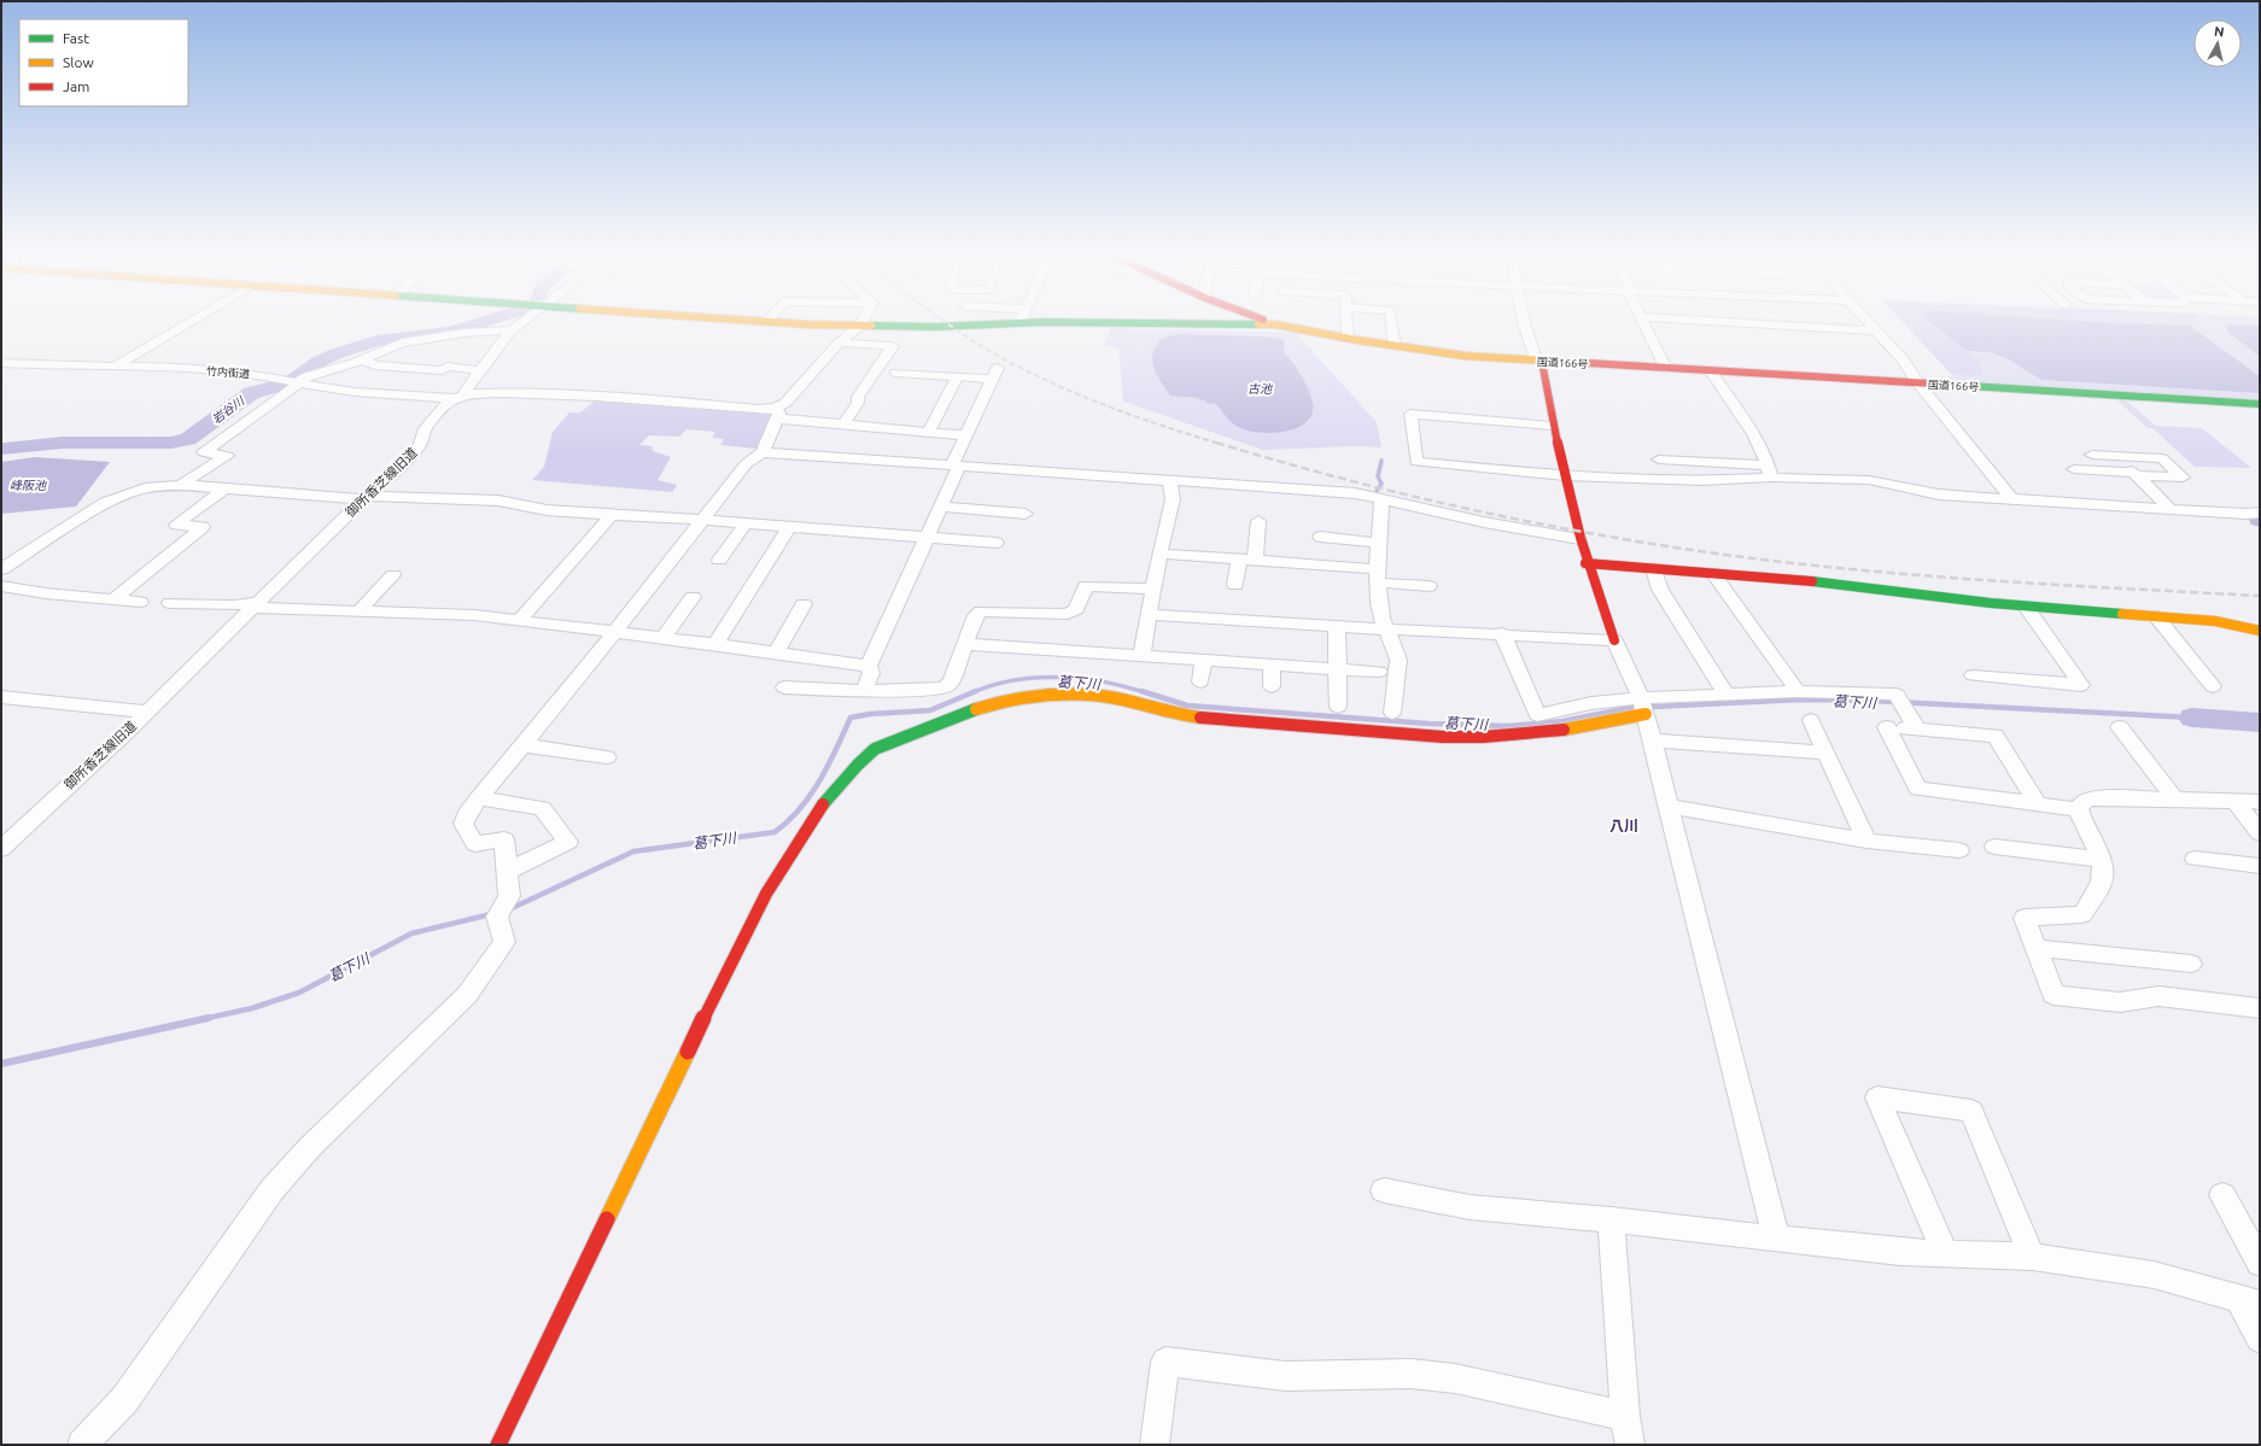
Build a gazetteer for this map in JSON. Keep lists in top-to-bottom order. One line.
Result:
{"streets":{"main road":["国道166号"],"street":["竹内街道","御所香芝線旧道"]},"crossings":[["竹内街道","御所香芝線旧道"]],"districts":["八川"],"water":["古池","岩谷川","峰阪池","葛下川"],"legend":["Fast","Slow","Jam"],"north":"top"}
